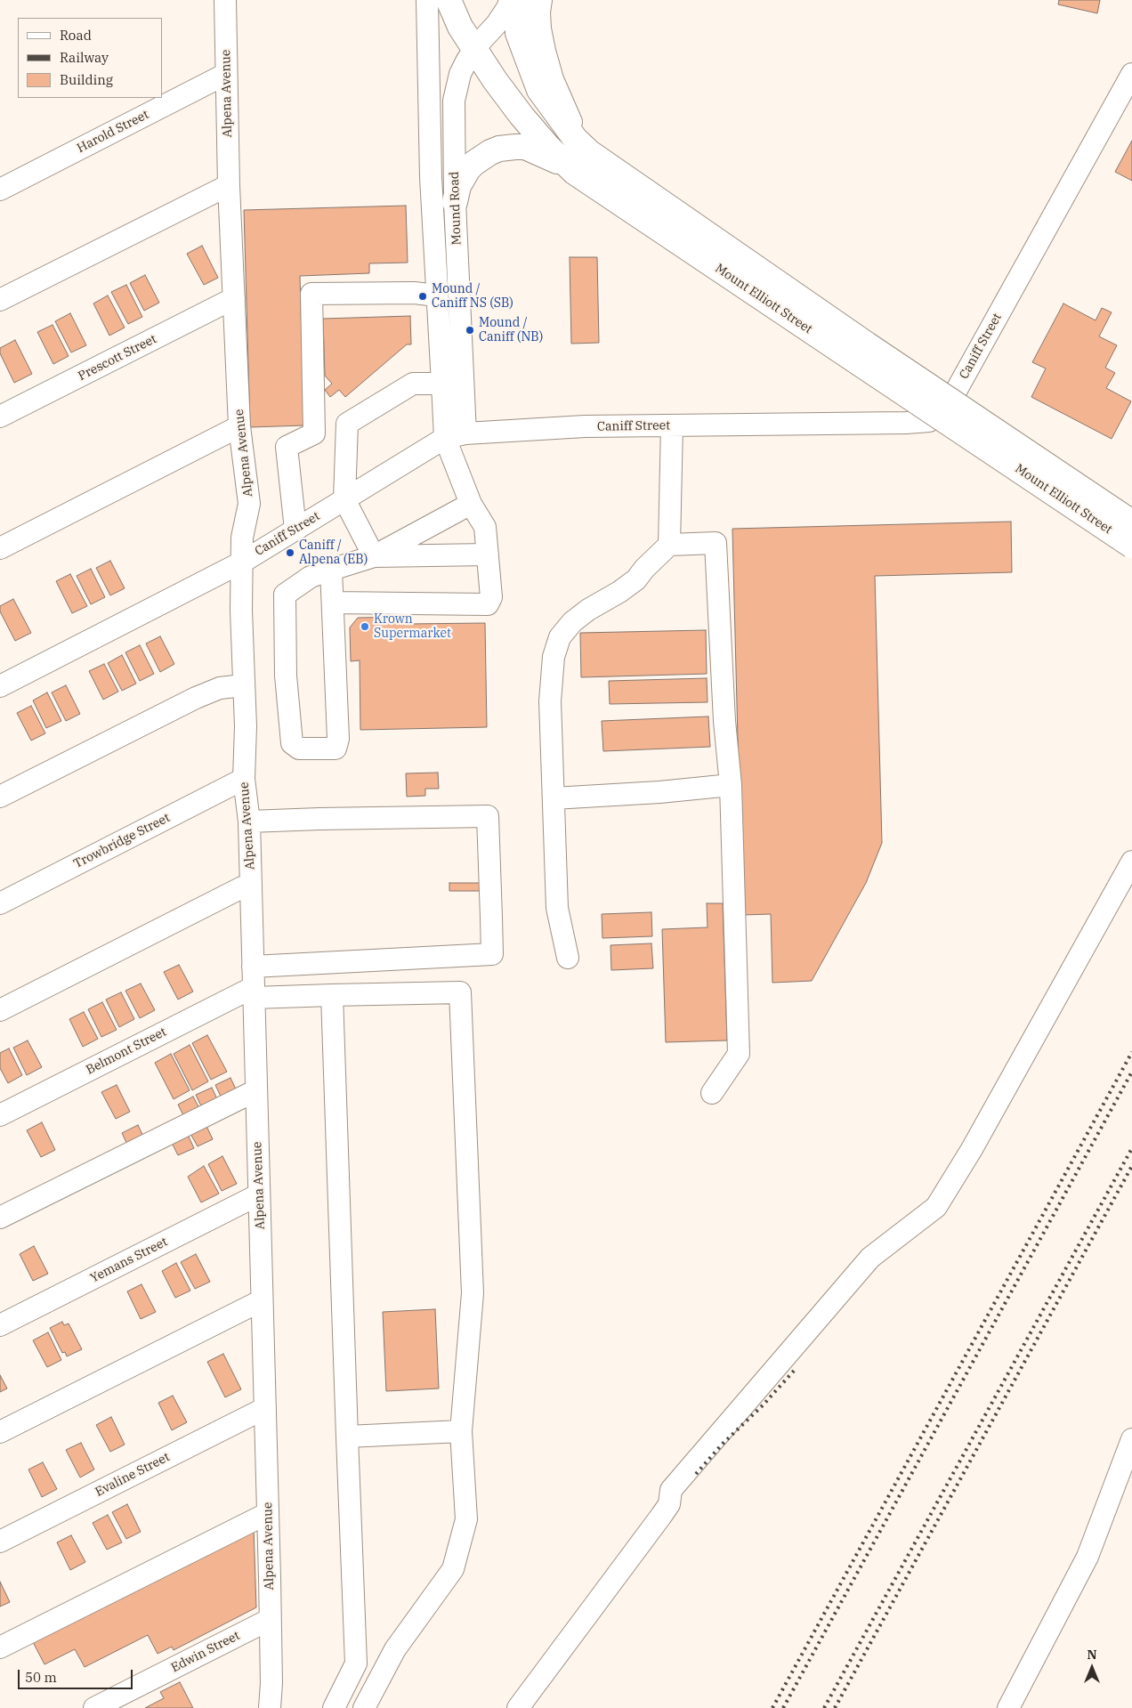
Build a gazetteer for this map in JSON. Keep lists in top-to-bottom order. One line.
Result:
{"streets":{"main road":["Mount Elliott Street"],"street":["Alpena Avenue","Harold Street","Mound Road","Caniff Street","Prescott Street","Trowbridge Street","Belmont Street","Yemans Street","Evaline Street","Edwin Street"]},"crossings":[["Alpena Avenue","Harold Street"],["Alpena Avenue","Caniff Street"],["Alpena Avenue","Prescott Street"],["Alpena Avenue","Trowbridge Street"],["Alpena Avenue","Belmont Street"],["Alpena Avenue","Yemans Street"],["Alpena Avenue","Evaline Street"],["Alpena Avenue","Edwin Street"],["Mound Road","Mount Elliott Street"],["Mound Road","Caniff Street"]],"places":["Mound / Caniff NS (SB)","Mound / Caniff (NB)","Caniff / Alpena (EB)","Krown Supermarket"],"legend":["Road","Railway","Building"],"scale_bar":"50 m","north":"top"}
